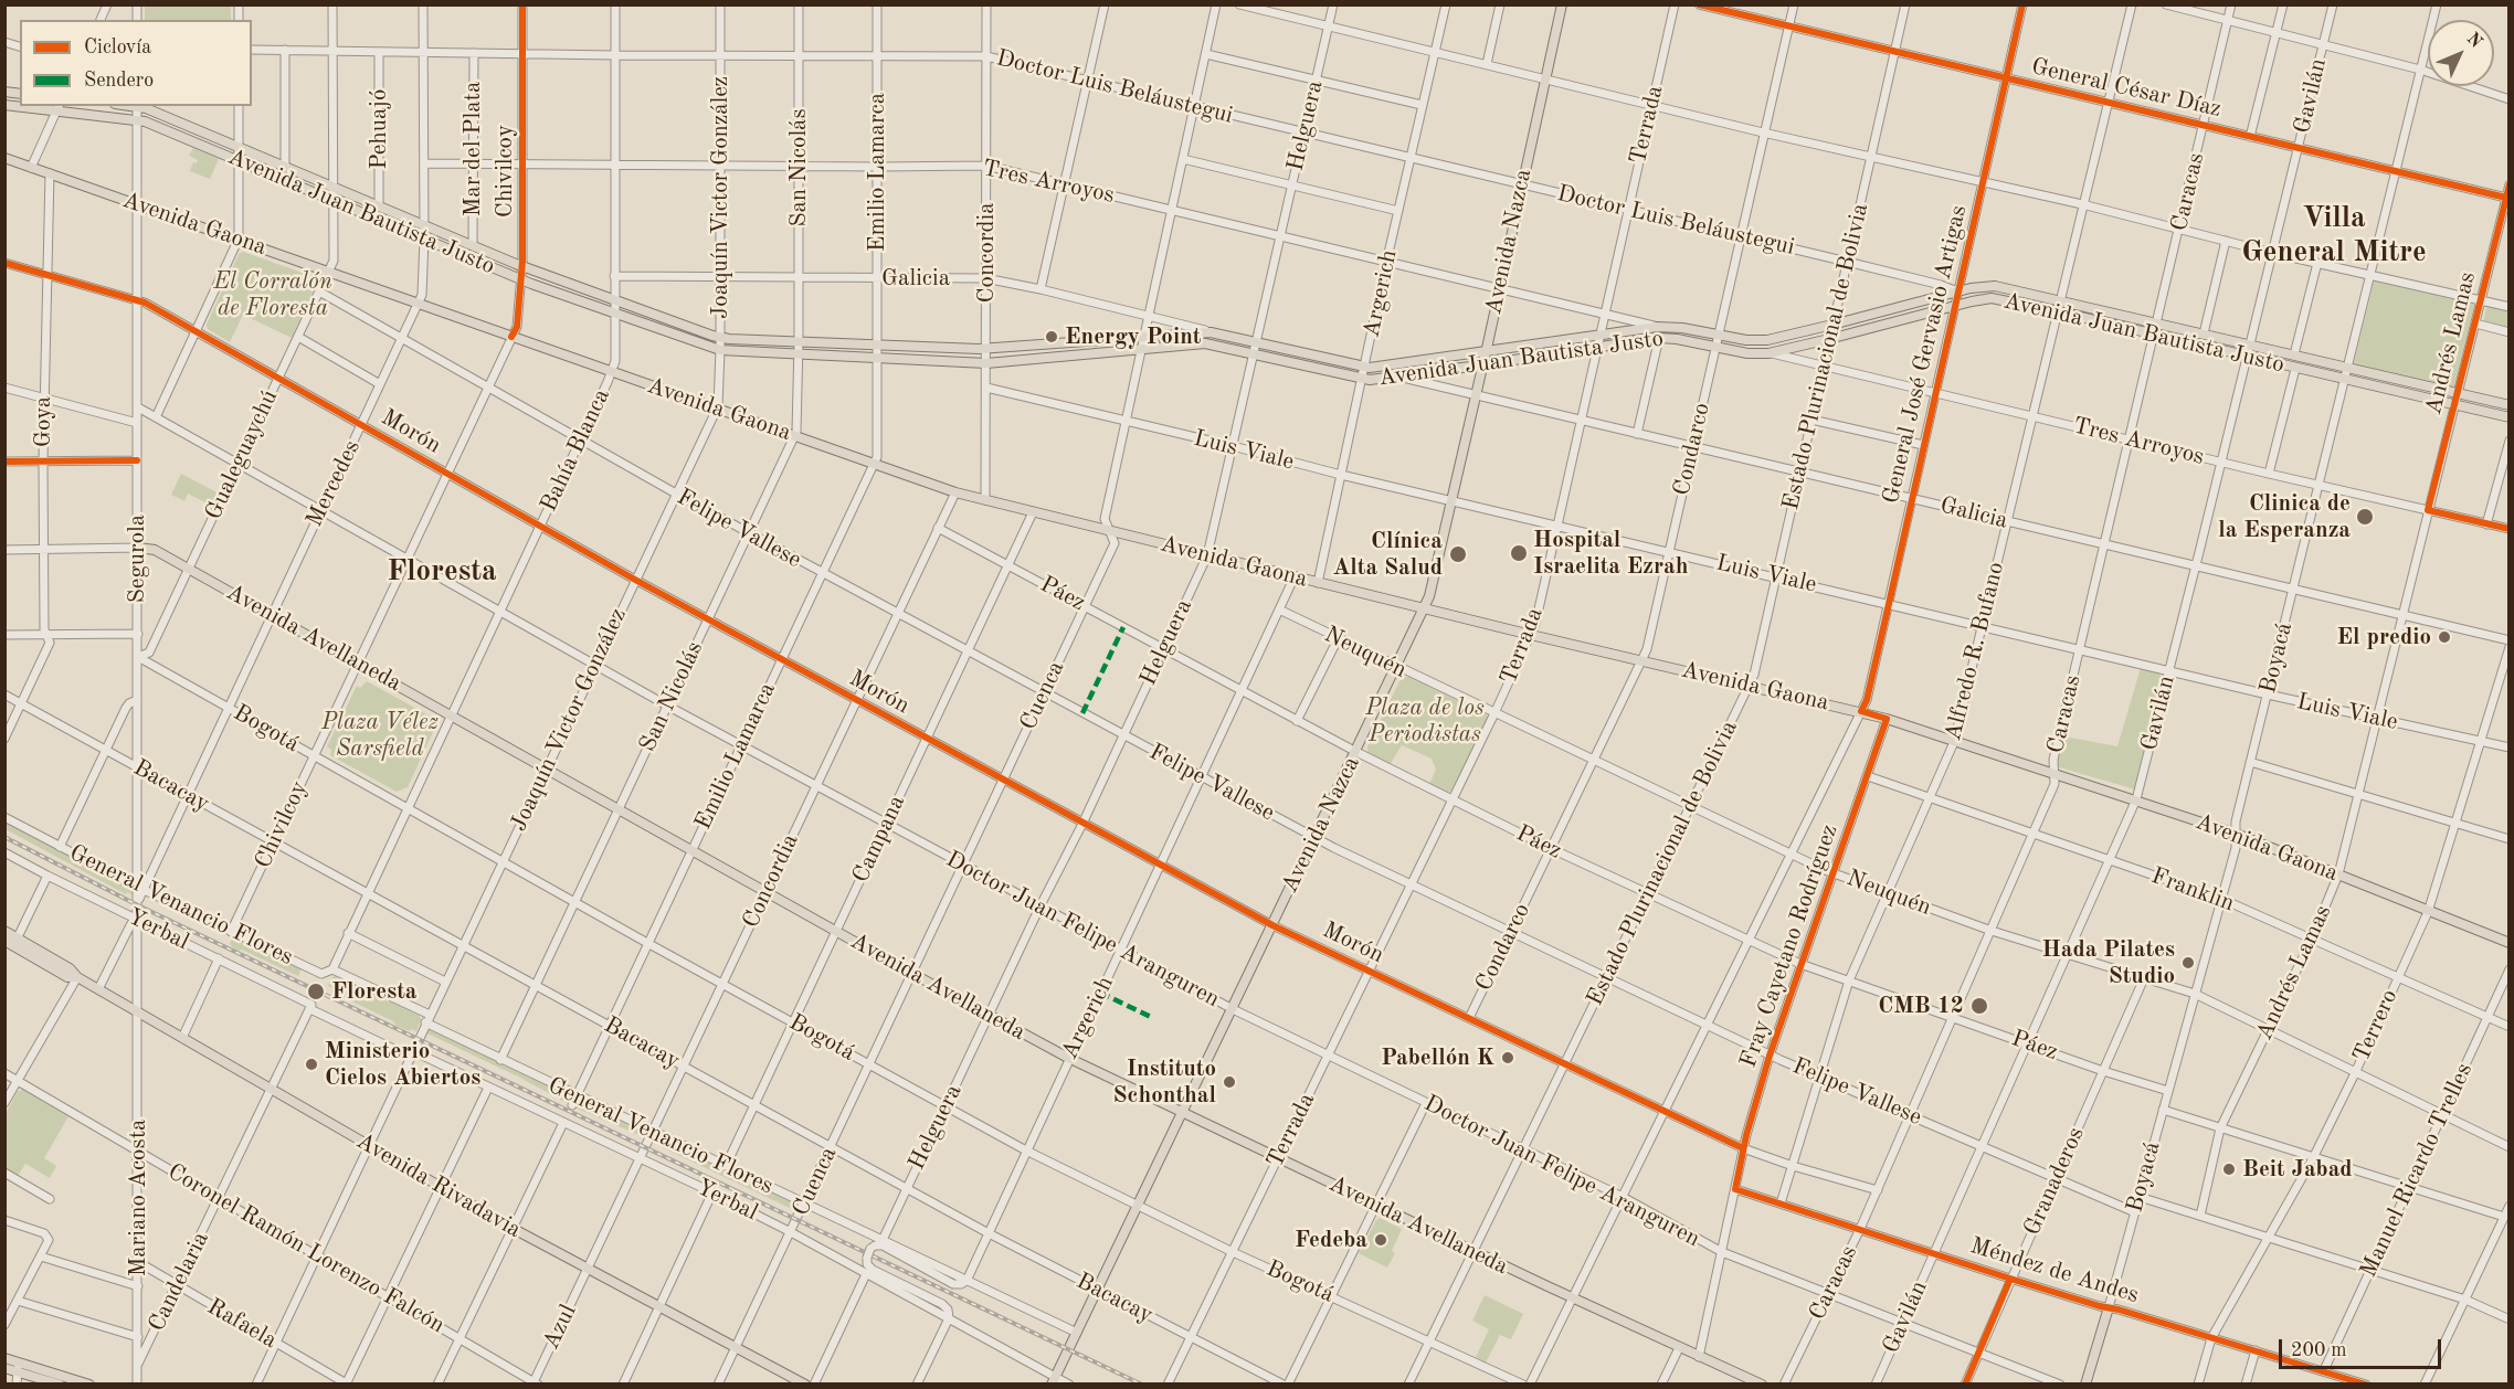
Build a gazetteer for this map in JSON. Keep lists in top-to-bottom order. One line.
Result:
{"streets":{"main road":["Avenida Juan Bautista Justo","Avenida Gaona","Avenida Nazca","Avenida Avellaneda","Avenida Rivadavia"],"street":["Doctor Luis Beláustegui","General César Díaz","Gavilán","Terrada","Helguera","Pehuajó","Mar del Plata","San Nicolás","Chivilcoy","Emilio Lamarca","Tres Arroyos","Caracas","Joaquín Victor González","Concordia","Galicia","Argerich","Andrés Lamas","General José Gervasio Artigas","Estado Plurinacional de Bolivia","Goya","Morón","Condarco","Bahía Blanca","Luis Viale","Gualeguaychú","Mercedes","Felipe Vallese","Segurola","Páez","Alfredo R. Bufano","Neuquén","Boyacá","Cuenca","Bogotá","Bacacay","Campana","Franklin","General Venancio Flores","Yerbal","Doctor Juan Felipe Aranguren","Fray Cayetano Rodríguez","Terrero","Manuel Ricardo Trelles","Granaderos","Mariano Acosta","Coronel Ramón Lorenzo Falcón","Méndez de Andes","Candelaria","Rafaela","Azul"]},"crossings":[["Doctor Luis Beláustegui","Terrada"],["Doctor Luis Beláustegui","Helguera"],["Doctor Luis Beláustegui","Pehuajó"],["Doctor Luis Beláustegui","Mar del Plata"],["Doctor Luis Beláustegui","San Nicolás"],["Doctor Luis Beláustegui","Chivilcoy"],["Doctor Luis Beláustegui","Emilio Lamarca"],["Doctor Luis Beláustegui","Joaquín Victor González"],["Doctor Luis Beláustegui","Avenida Juan Bautista Justo"],["Doctor Luis Beláustegui","Avenida Nazca"],["Doctor Luis Beláustegui","Concordia"],["Doctor Luis Beláustegui","Argerich"],["Doctor Luis Beláustegui","General José Gervasio Artigas"],["Doctor Luis Beláustegui","Estado Plurinacional de Bolivia"],["Doctor Luis Beláustegui","Condarco"],["Doctor Luis Beláustegui","Bahía Blanca"],["Doctor Luis Beláustegui","Gualeguaychú"],["Doctor Luis Beláustegui","Mercedes"],["Doctor Luis Beláustegui","Cuenca"],["General César Díaz","Gavilán"],["General César Díaz","Caracas"],["General César Díaz","Andrés Lamas"],["General César Díaz","General José Gervasio Artigas"],["General César Díaz","Estado Plurinacional de Bolivia"],["General César Díaz","Condarco"],["General César Díaz","Alfredo R. Bufano"],["General César Díaz","Boyacá"],["Gavilán","Tres Arroyos"],["Gavilán","Avenida Juan Bautista Justo"],["Gavilán","Avenida Gaona"],["Gavilán","Galicia"],["Gavilán","Luis Viale"],["Gavilán","Felipe Vallese"],["Gavilán","Páez"],["Gavilán","Neuquén"],["Gavilán","Franklin"],["Gavilán","Doctor Juan Felipe Aranguren"],["Gavilán","Méndez de Andes"],["Terrada","Tres Arroyos"],["Terrada","Avenida Juan Bautista Justo"],["Terrada","Avenida Gaona"],["Terrada","Galicia"],["Terrada","Morón"],["Terrada","Luis Viale"],["Terrada","Felipe Vallese"],["Terrada","Páez"],["Terrada","Avenida Avellaneda"],["Terrada","Neuquén"],["Terrada","Bogotá"],["Terrada","Bacacay"],["Terrada","Doctor Juan Felipe Aranguren"],["Helguera","Tres Arroyos"],["Helguera","Avenida Juan Bautista Justo"],["Helguera","Avenida Gaona"],["Helguera","Morón"],["Helguera","Luis Viale"],["Helguera","Felipe Vallese"],["Helguera","Páez"],["Helguera","Avenida Avellaneda"],["Helguera","Bogotá"],["Helguera","Bacacay"],["Helguera","General Venancio Flores"],["Helguera","Doctor Juan Felipe Aranguren"],["Pehuajó","Avenida Juan Bautista Justo"],["Mar del Plata","Tres Arroyos"],["Mar del Plata","Avenida Juan Bautista Justo"],["San Nicolás","Tres Arroyos"],["San Nicolás","Avenida Juan Bautista Justo"],["San Nicolás","Avenida Gaona"],["San Nicolás","Galicia"],["San Nicolás","Morón"],["San Nicolás","Felipe Vallese"],["San Nicolás","Avenida Avellaneda"],["San Nicolás","Bogotá"],["San Nicolás","Bacacay"],["San Nicolás","General Venancio Flores"],["San Nicolás","Doctor Juan Felipe Aranguren"],["Chivilcoy","Tres Arroyos"],["Chivilcoy","Avenida Juan Bautista Justo"],["Chivilcoy","Avenida Gaona"],["Chivilcoy","Morón"],["Chivilcoy","Felipe Vallese"],["Chivilcoy","Avenida Avellaneda"],["Chivilcoy","Bogotá"],["Chivilcoy","Bacacay"],["Chivilcoy","General Venancio Flores"],["Chivilcoy","Doctor Juan Felipe Aranguren"],["Emilio Lamarca","Tres Arroyos"],["Emilio Lamarca","Avenida Juan Bautista Justo"],["Emilio Lamarca","Avenida Gaona"],["Emilio Lamarca","Galicia"],["Emilio Lamarca","Morón"],["Emilio Lamarca","Felipe Vallese"],["Emilio Lamarca","Avenida Avellaneda"],["Emilio Lamarca","Bogotá"],["Emilio Lamarca","Bacacay"],["Emilio Lamarca","General Venancio Flores"],["Emilio Lamarca","Doctor Juan Felipe Aranguren"],["Tres Arroyos","Caracas"],["Tres Arroyos","Joaquín Victor González"],["Tres Arroyos","Avenida Juan Bautista Justo"],["Tres Arroyos","Avenida Nazca"],["Tres Arroyos","Concordia"],["Tres Arroyos","Argerich"],["Tres Arroyos","Andrés Lamas"],["Tres Arroyos","General José Gervasio Artigas"],["Tres Arroyos","Estado Plurinacional de Bolivia"],["Tres Arroyos","Bahía Blanca"],["Tres Arroyos","Mercedes"],["Tres Arroyos","Alfredo R. Bufano"],["Tres Arroyos","Boyacá"],["Tres Arroyos","Cuenca"],["Caracas","Avenida Juan Bautista Justo"],["Caracas","Avenida Gaona"],["Caracas","Galicia"],["Caracas","Morón"],["Caracas","Luis Viale"],["Caracas","Felipe Vallese"],["Caracas","Páez"],["Caracas","Neuquén"],["Caracas","Franklin"],["Caracas","Doctor Juan Felipe Aranguren"],["Caracas","Méndez de Andes"],["Joaquín Victor González","Avenida Juan Bautista Justo"],["Joaquín Victor González","Avenida Gaona"],["Joaquín Victor González","Galicia"],["Joaquín Victor González","Morón"],["Joaquín Victor González","Felipe Vallese"],["Joaquín Victor González","Avenida Avellaneda"],["Joaquín Victor González","Bogotá"],["Joaquín Victor González","Bacacay"],["Joaquín Victor González","General Venancio Flores"],["Joaquín Victor González","Yerbal"],["Joaquín Victor González","Doctor Juan Felipe Aranguren"],["Joaquín Victor González","Avenida Rivadavia"],["Joaquín Victor González","Coronel Ramón Lorenzo Falcón"],["Joaquín Victor González","Rafaela"],["Avenida Juan Bautista Justo","Avenida Nazca"],["Avenida Juan Bautista Justo","Concordia"],["Avenida Juan Bautista Justo","Galicia"],["Avenida Juan Bautista Justo","Argerich"],["Avenida Juan Bautista Justo","Andrés Lamas"],["Avenida Juan Bautista Justo","General José Gervasio Artigas"],["Avenida Juan Bautista Justo","Estado Plurinacional de Bolivia"],["Avenida Juan Bautista Justo","Condarco"],["Avenida Juan Bautista Justo","Bahía Blanca"],["Avenida Juan Bautista Justo","Gualeguaychú"],["Avenida Juan Bautista Justo","Mercedes"],["Avenida Juan Bautista Justo","Segurola"],["Avenida Juan Bautista Justo","Alfredo R. Bufano"],["Avenida Juan Bautista Justo","Boyacá"],["Avenida Juan Bautista Justo","Cuenca"],["Avenida Gaona","Avenida Nazca"],["Avenida Gaona","Concordia"],["Avenida Gaona","Argerich"],["Avenida Gaona","Andrés Lamas"],["Avenida Gaona","General José Gervasio Artigas"],["Avenida Gaona","Estado Plurinacional de Bolivia"],["Avenida Gaona","Goya"],["Avenida Gaona","Condarco"],["Avenida Gaona","Bahía Blanca"],["Avenida Gaona","Gualeguaychú"],["Avenida Gaona","Mercedes"],["Avenida Gaona","Segurola"],["Avenida Gaona","Alfredo R. Bufano"],["Avenida Gaona","Boyacá"],["Avenida Gaona","Cuenca"],["Avenida Gaona","Campana"],["Avenida Gaona","Fray Cayetano Rodríguez"],["Avenida Gaona","Terrero"],["Avenida Nazca","Galicia"],["Avenida Nazca","Morón"],["Avenida Nazca","Luis Viale"],["Avenida Nazca","Felipe Vallese"],["Avenida Nazca","Páez"],["Avenida Nazca","Avenida Avellaneda"],["Avenida Nazca","Neuquén"],["Avenida Nazca","Bogotá"],["Avenida Nazca","Bacacay"],["Avenida Nazca","General Venancio Flores"],["Avenida Nazca","Yerbal"],["Avenida Nazca","Doctor Juan Felipe Aranguren"],["Concordia","Galicia"],["Concordia","Morón"],["Concordia","Luis Viale"],["Concordia","Felipe Vallese"],["Concordia","Páez"],["Concordia","Avenida Avellaneda"],["Concordia","Bogotá"],["Concordia","Bacacay"],["Concordia","General Venancio Flores"],["Concordia","Yerbal"],["Concordia","Doctor Juan Felipe Aranguren"],["Concordia","Avenida Rivadavia"],["Concordia","Azul"],["Galicia","Andrés Lamas"],["Galicia","General José Gervasio Artigas"],["Galicia","Estado Plurinacional de Bolivia"],["Galicia","Condarco"],["Galicia","Bahía Blanca"],["Galicia","Alfredo R. Bufano"],["Galicia","Boyacá"],["Galicia","Cuenca"],["Argerich","Morón"],["Argerich","Luis Viale"],["Argerich","Felipe Vallese"],["Argerich","Páez"],["Argerich","Avenida Avellaneda"],["Argerich","Neuquén"],["Argerich","Bogotá"],["Argerich","Bacacay"],["Argerich","General Venancio Flores"],["Argerich","Doctor Juan Felipe Aranguren"],["Andrés Lamas","Luis Viale"],["Andrés Lamas","Neuquén"],["Andrés Lamas","Franklin"],["General José Gervasio Artigas","Morón"],["General José Gervasio Artigas","Luis Viale"],["General José Gervasio Artigas","Felipe Vallese"],["General José Gervasio Artigas","Páez"],["General José Gervasio Artigas","Avenida Avellaneda"],["General José Gervasio Artigas","Neuquén"],["General José Gervasio Artigas","Doctor Juan Felipe Aranguren"],["Estado Plurinacional de Bolivia","Morón"],["Estado Plurinacional de Bolivia","Luis Viale"],["Estado Plurinacional de Bolivia","Felipe Vallese"],["Estado Plurinacional de Bolivia","Páez"],["Estado Plurinacional de Bolivia","Avenida Avellaneda"],["Estado Plurinacional de Bolivia","Neuquén"],["Estado Plurinacional de Bolivia","Bogotá"],["Estado Plurinacional de Bolivia","Doctor Juan Felipe Aranguren"],["Goya","Morón"],["Goya","Bacacay"],["Morón","Condarco"],["Morón","Bahía Blanca"],["Morón","Gualeguaychú"],["Morón","Mercedes"],["Morón","Segurola"],["Morón","Alfredo R. Bufano"],["Morón","Cuenca"],["Morón","Campana"],["Morón","Fray Cayetano Rodríguez"],["Condarco","Luis Viale"],["Condarco","Felipe Vallese"],["Condarco","Páez"],["Condarco","Neuquén"],["Bahía Blanca","Felipe Vallese"],["Bahía Blanca","Avenida Avellaneda"],["Bahía Blanca","Bogotá"],["Bahía Blanca","Bacacay"],["Bahía Blanca","General Venancio Flores"],["Bahía Blanca","Doctor Juan Felipe Aranguren"],["Luis Viale","Alfredo R. Bufano"],["Luis Viale","Boyacá"],["Luis Viale","Cuenca"],["Luis Viale","Terrero"],["Gualeguaychú","Felipe Vallese"],["Gualeguaychú","Segurola"],["Gualeguaychú","Avenida Avellaneda"],["Gualeguaychú","Bogotá"],["Gualeguaychú","Doctor Juan Felipe Aranguren"],["Mercedes","Felipe Vallese"],["Mercedes","Segurola"],["Mercedes","Avenida Avellaneda"],["Mercedes","Bogotá"],["Mercedes","Bacacay"],["Mercedes","General Venancio Flores"],["Mercedes","Yerbal"],["Mercedes","Doctor Juan Felipe Aranguren"],["Felipe Vallese","Alfredo R. Bufano"],["Felipe Vallese","Boyacá"],["Felipe Vallese","Cuenca"],["Felipe Vallese","Campana"],["Felipe Vallese","Fray Cayetano Rodríguez"],["Felipe Vallese","Granaderos"],["Segurola","Avenida Avellaneda"],["Segurola","Bogotá"],["Segurola","Bacacay"],["Segurola","General Venancio Flores"],["Segurola","Doctor Juan Felipe Aranguren"],["Páez","Alfredo R. Bufano"],["Páez","Boyacá"],["Páez","Cuenca"],["Páez","Campana"],["Páez","Fray Cayetano Rodríguez"],["Páez","Granaderos"],["Avenida Avellaneda","Cuenca"],["Avenida Avellaneda","Campana"],["Avenida Avellaneda","Fray Cayetano Rodríguez"],["Alfredo R. Bufano","Neuquén"],["Alfredo R. Bufano","Franklin"],["Alfredo R. Bufano","Méndez de Andes"],["Neuquén","Boyacá"],["Neuquén","Fray Cayetano Rodríguez"],["Neuquén","Terrero"],["Neuquén","Manuel Ricardo Trelles"],["Neuquén","Granaderos"],["Boyacá","Franklin"],["Boyacá","Méndez de Andes"],["Cuenca","Bogotá"],["Cuenca","Bacacay"],["Cuenca","General Venancio Flores"],["Cuenca","Yerbal"],["Cuenca","Doctor Juan Felipe Aranguren"],["Cuenca","Avenida Rivadavia"],["Bogotá","Campana"],["Bacacay","Campana"],["Campana","General Venancio Flores"],["Campana","Doctor Juan Felipe Aranguren"],["Franklin","Fray Cayetano Rodríguez"],["Franklin","Terrero"],["Franklin","Manuel Ricardo Trelles"],["Doctor Juan Felipe Aranguren","Fray Cayetano Rodríguez"],["Doctor Juan Felipe Aranguren","Granaderos"],["Fray Cayetano Rodríguez","Méndez de Andes"],["Terrero","Méndez de Andes"],["Manuel Ricardo Trelles","Méndez de Andes"],["Granaderos","Méndez de Andes"],["Avenida Rivadavia","Mariano Acosta"],["Avenida Rivadavia","Candelaria"],["Avenida Rivadavia","Azul"],["Mariano Acosta","Coronel Ramón Lorenzo Falcón"],["Mariano Acosta","Candelaria"],["Mariano Acosta","Rafaela"],["Coronel Ramón Lorenzo Falcón","Candelaria"],["Coronel Ramón Lorenzo Falcón","Azul"],["Candelaria","Rafaela"]],"districts":["Villa General Mitre","Floresta"],"parks":["El Corralón de Floresta","Plaza de los Periodistas","Plaza Vélez Sarsfield"],"places":["Energy Point","Clinica de la Esperanza","Hospital Israelita Ezrah","Clínica Alta Salud","El predio","Hada Pilates Studio","Floresta","CMB 12","Pabellón K","Ministerio Cielos Abiertos","Instituto Schonthal","Beit Jabad","Fedeba"],"legend":["Ciclovía","Sendero"],"scale_bar":"200 m","north":"top right"}
